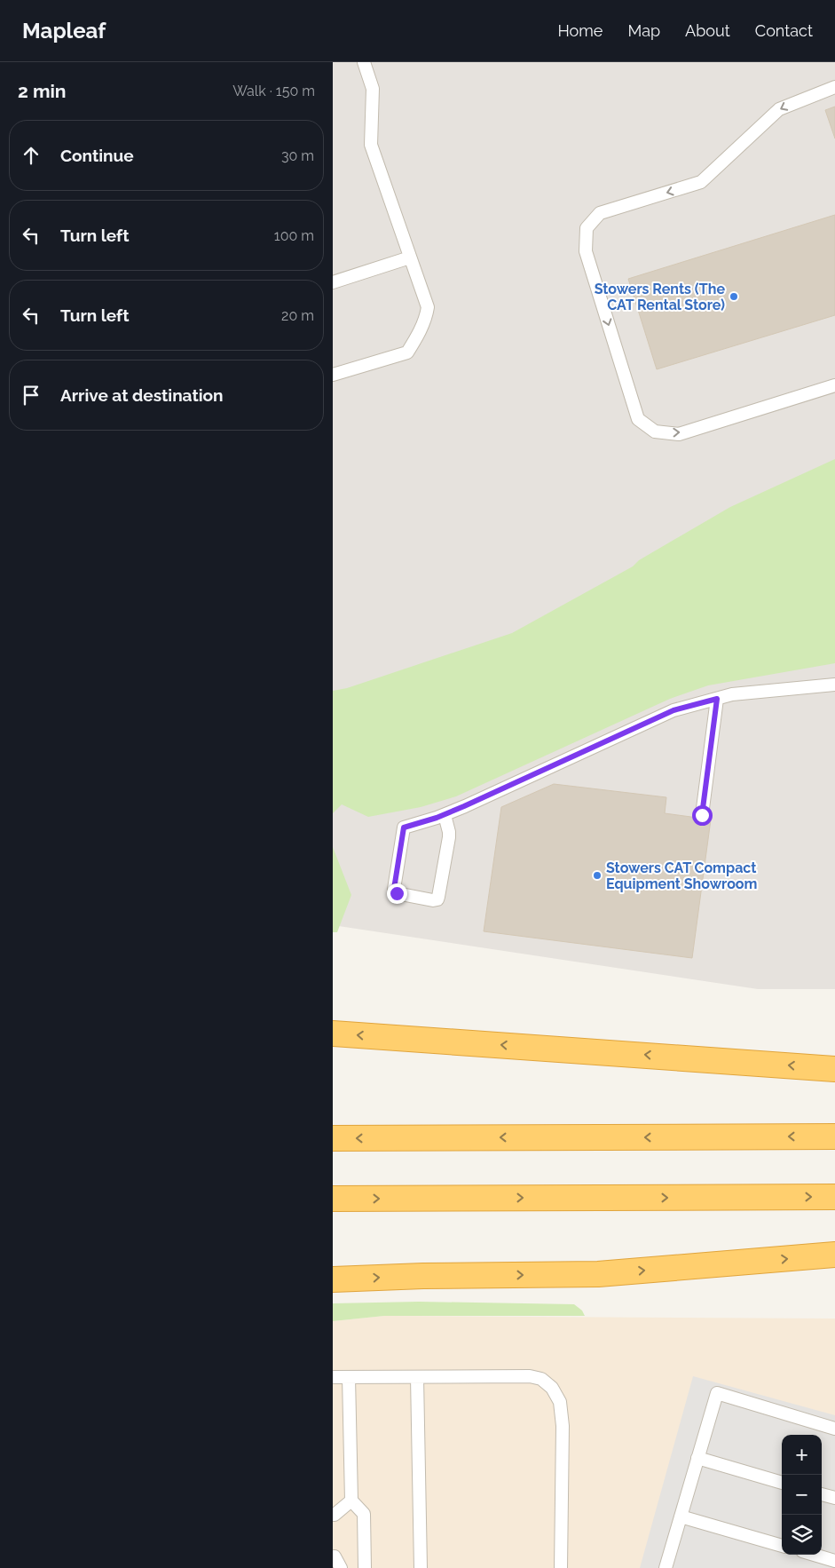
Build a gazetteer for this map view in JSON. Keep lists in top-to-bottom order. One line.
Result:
{"places":["Stowers Rents (The CAT Rental Store)","Stowers CAT Compact Equipment Showroom"],"page":{"header":"Mapleaf","nav":["Home","Map","About","Contact"],"heading":["2 min","Walk · 150 m"],"list":[["Continue","30 m"],["Turn left","100 m"],["Turn left","20 m"],"Arrive at destination"],"map_buttons":["+","−"]}}
